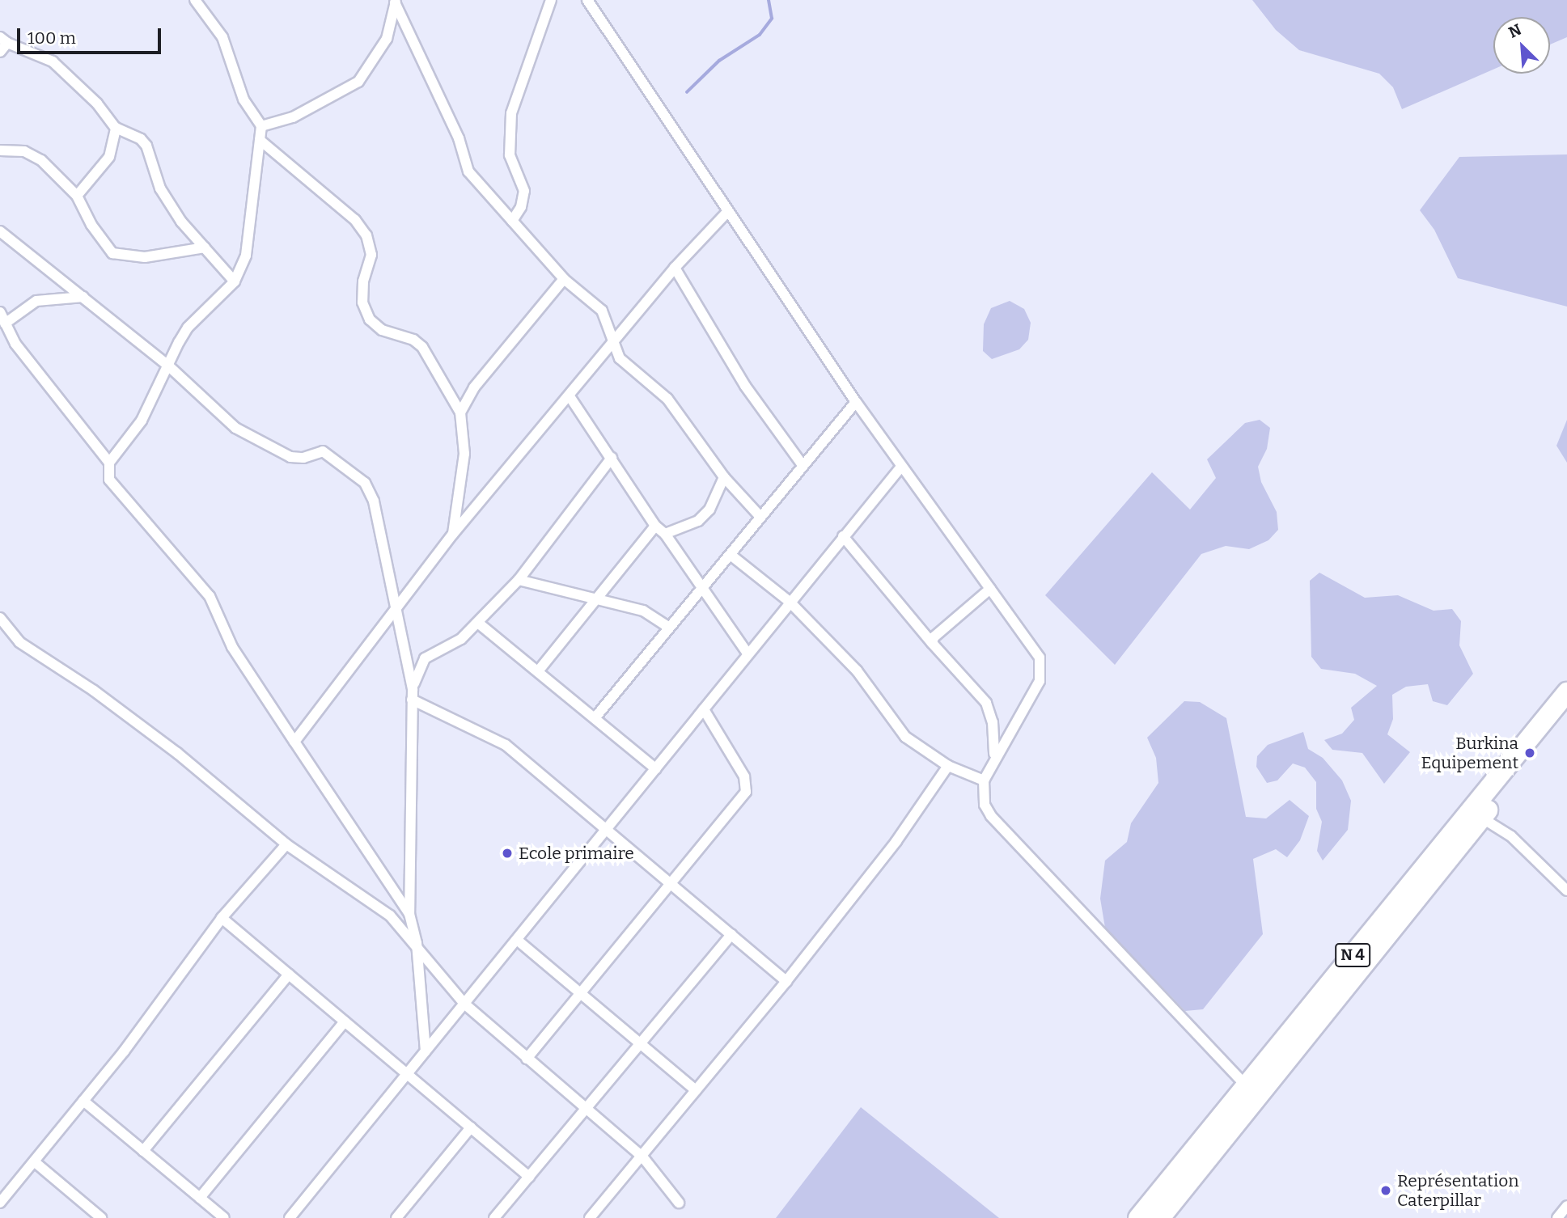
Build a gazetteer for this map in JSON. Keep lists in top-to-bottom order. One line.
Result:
{"streets":{"highway":["N 4"]},"places":["Burkina Equipement","Ecole primaire","Représentation Caterpillar"],"scale_bar":"100 m","north":"top left"}
